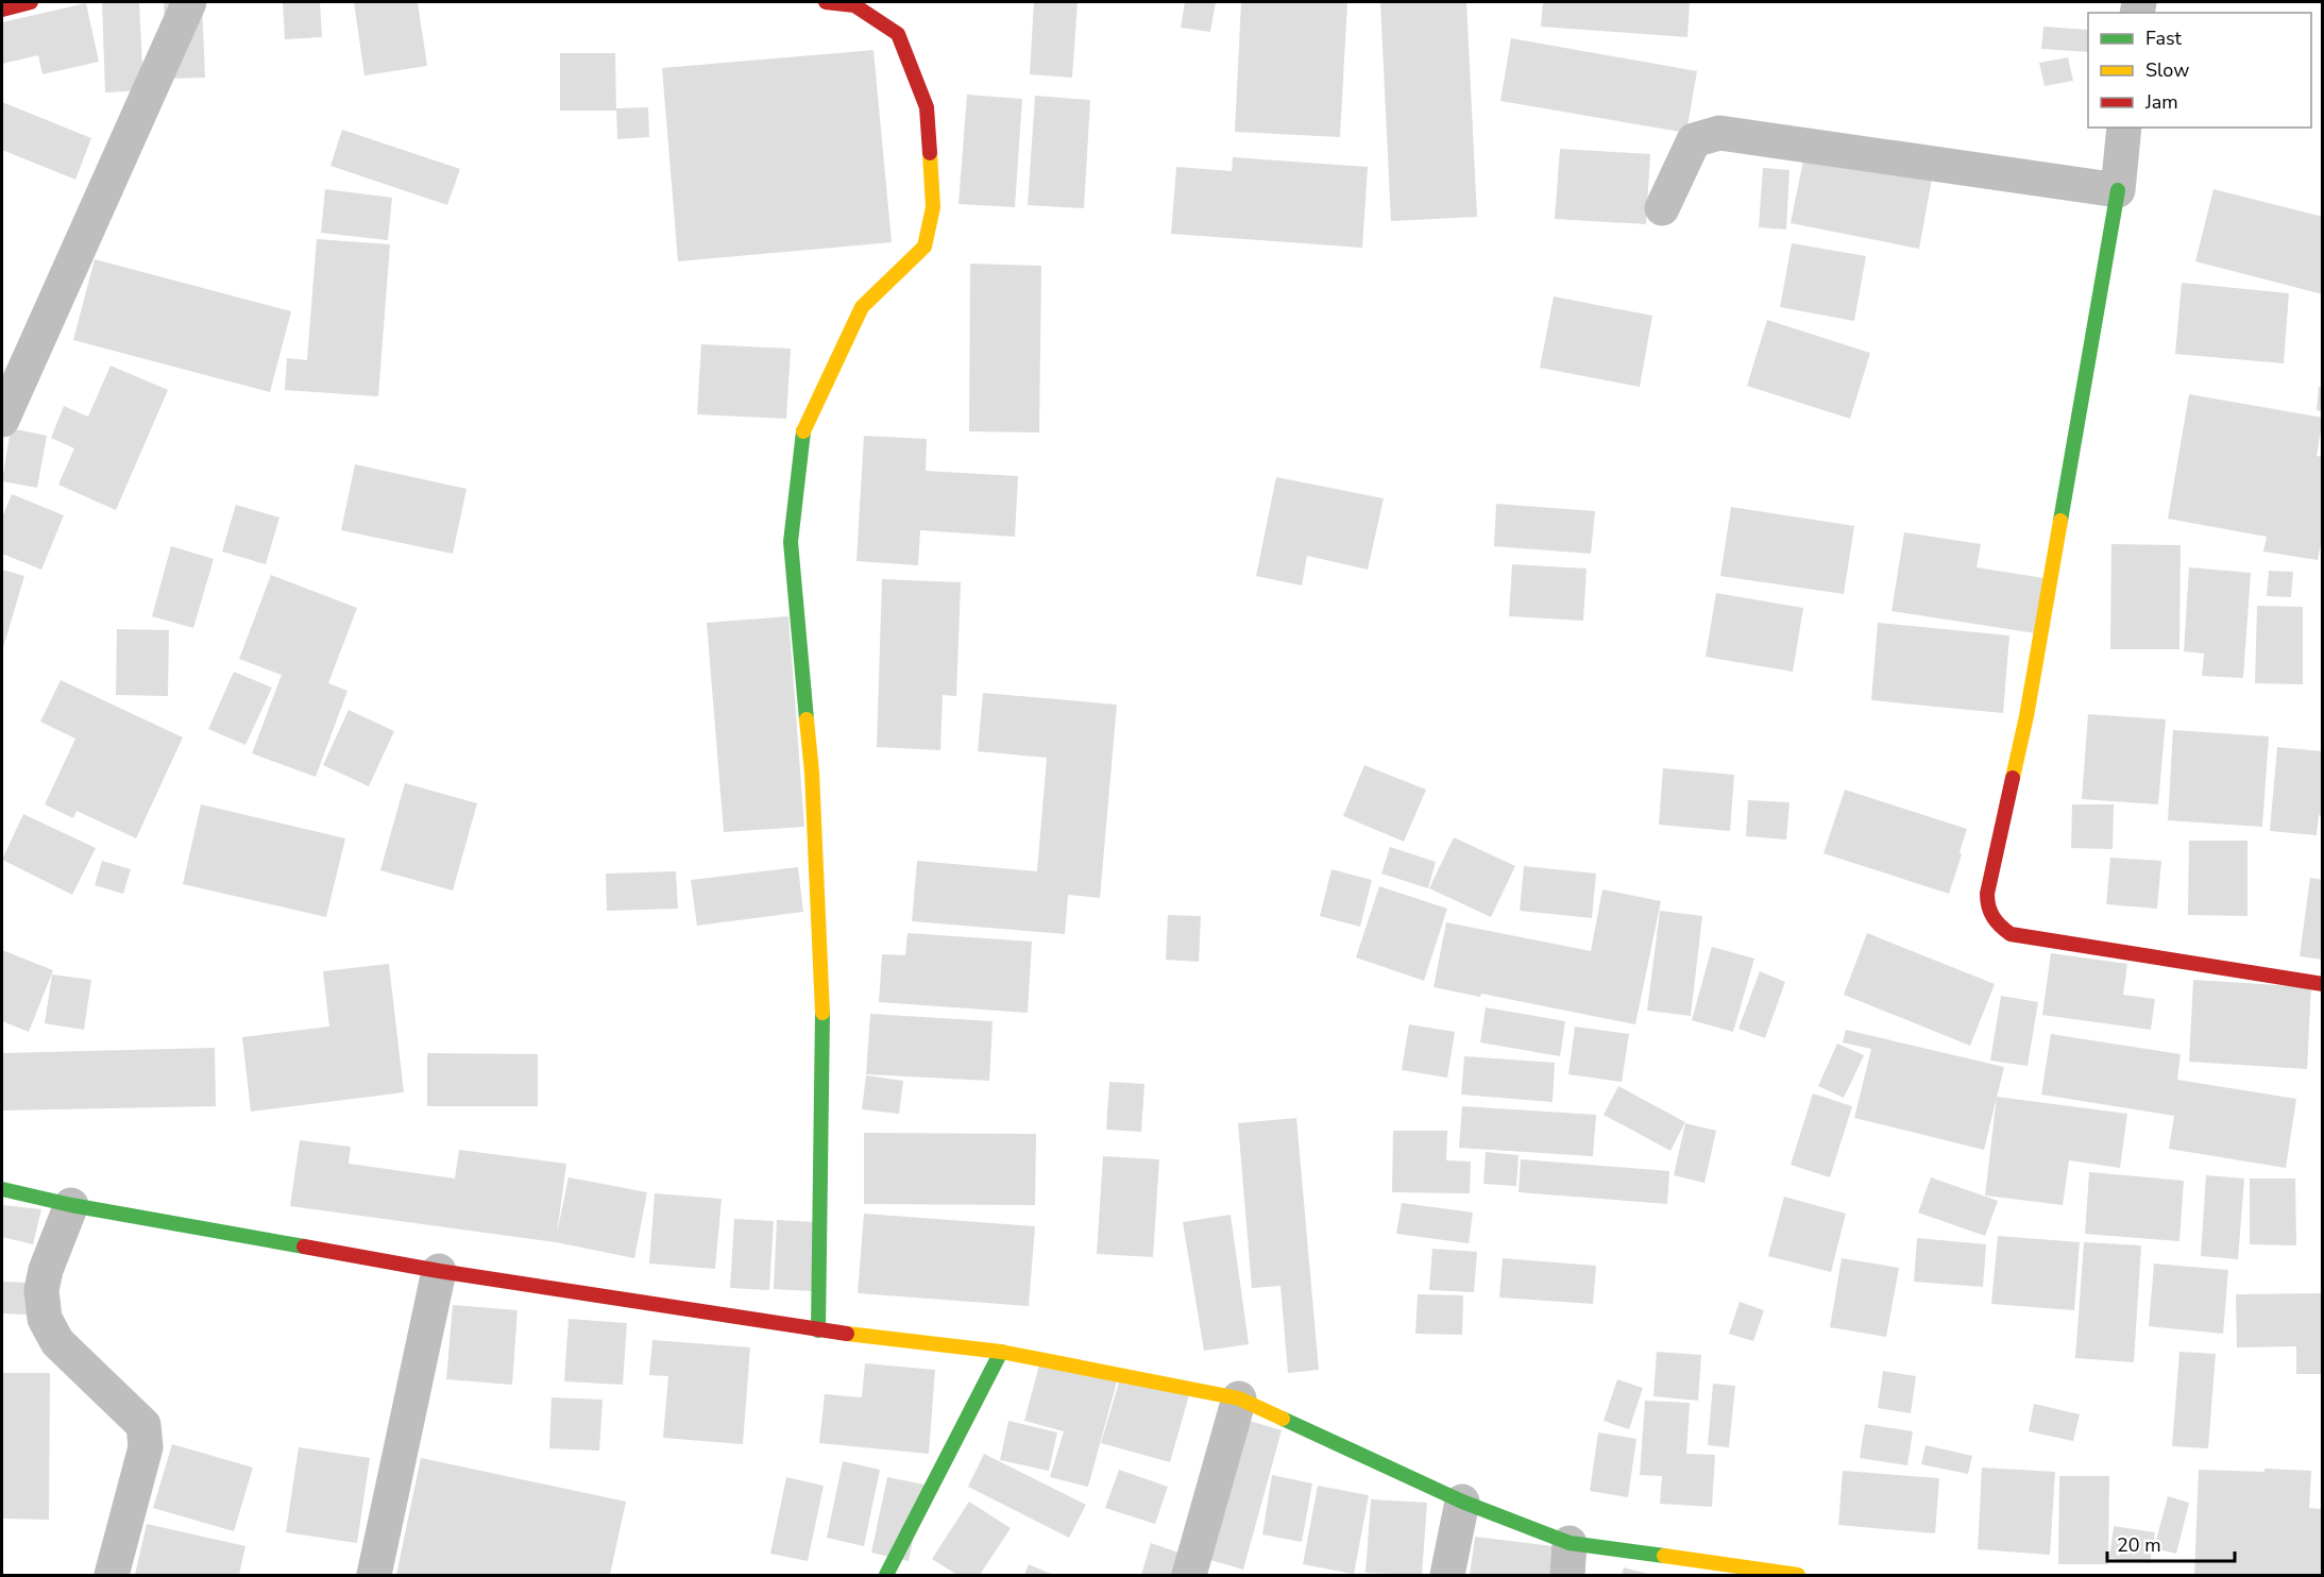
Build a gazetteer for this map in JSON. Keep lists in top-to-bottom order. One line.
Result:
{"legend":["Fast","Slow","Jam"],"scale_bar":"20 m"}
